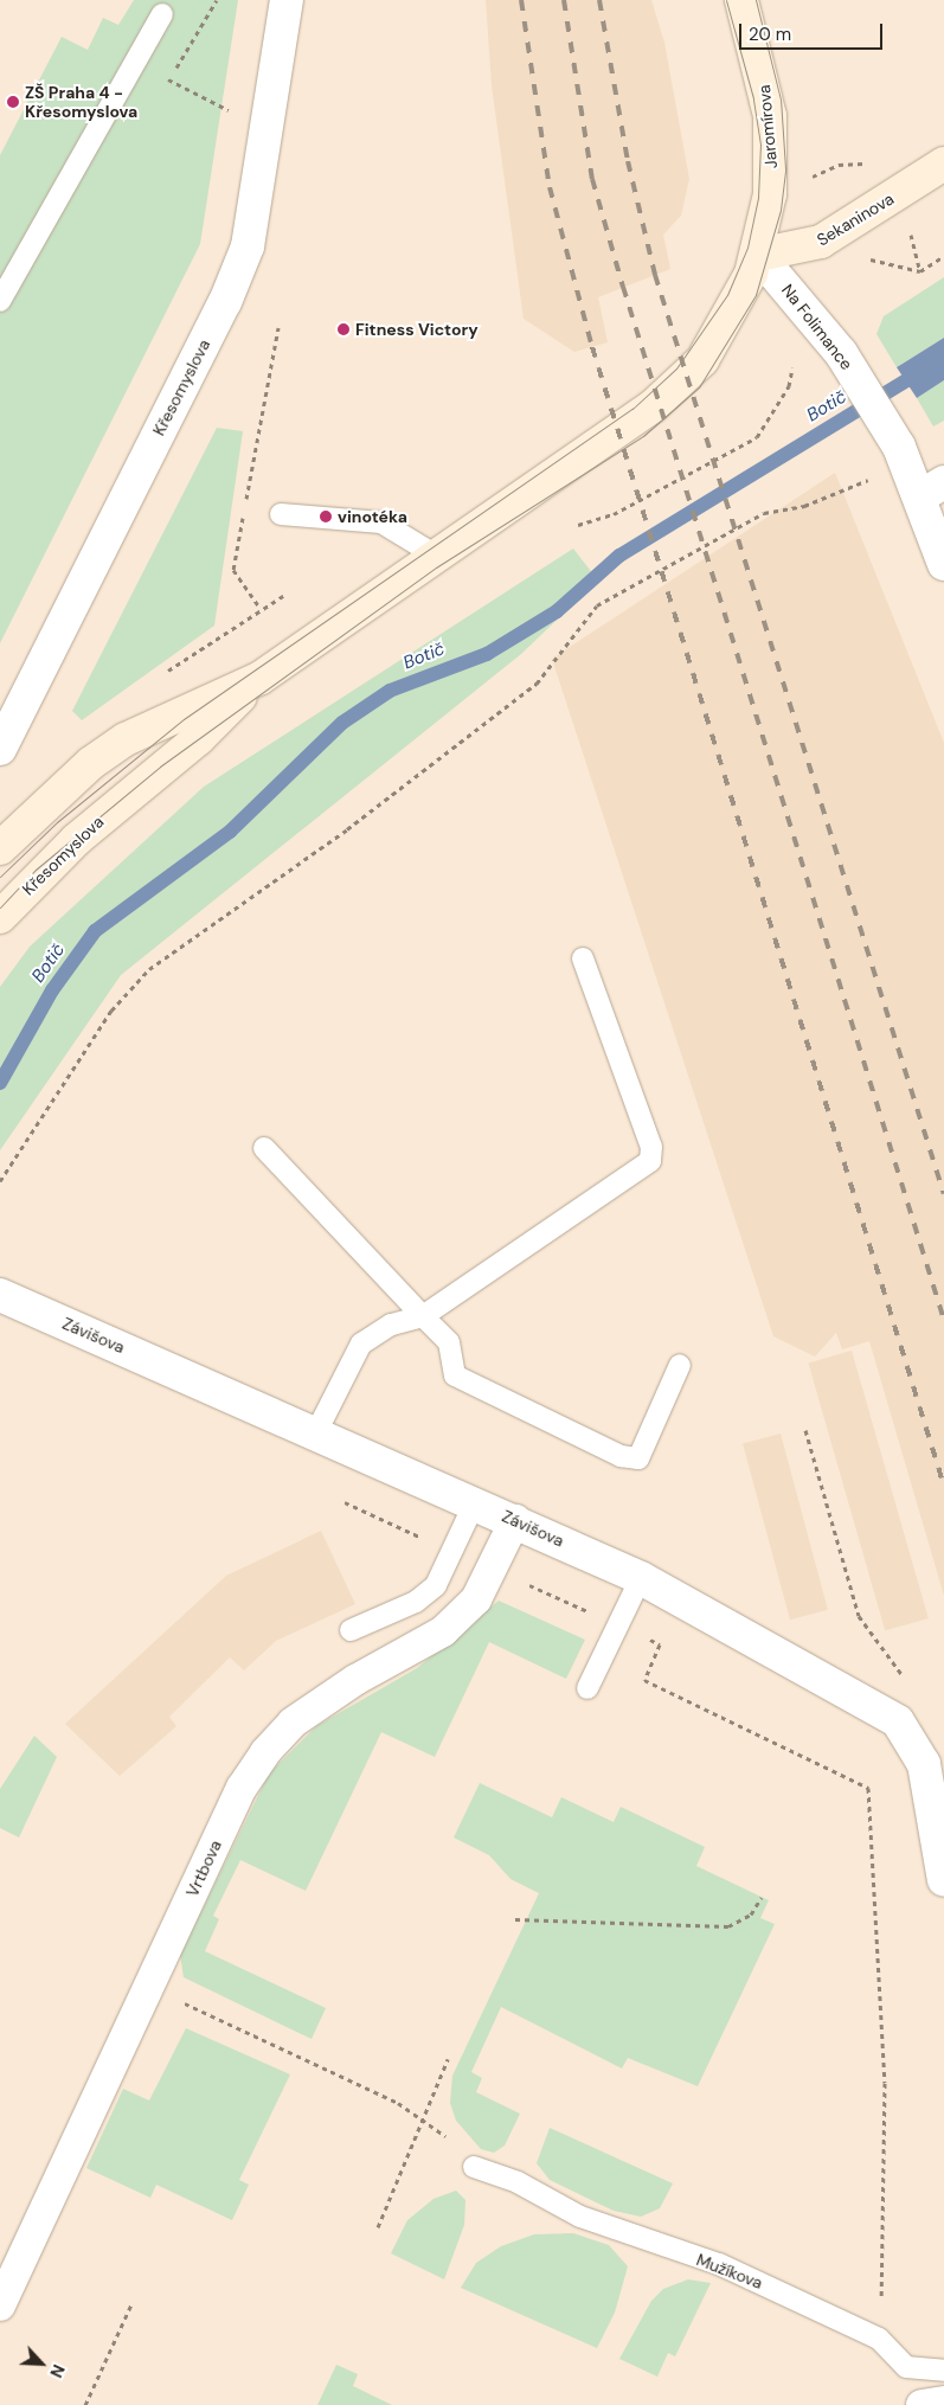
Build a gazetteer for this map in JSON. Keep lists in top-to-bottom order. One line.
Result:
{"streets":{"main road":["Jaromírova","Sekaninova","Křesomyslova"],"street":["Na Folimance","Závišova","Vrtbova"],"lane":["Mužíkova"]},"crossings":[["Jaromírova","Sekaninova"],["Jaromírova","Na Folimance"],["Jaromírova","Křesomyslova"],["Sekaninova","Na Folimance"],["Sekaninova","Křesomyslova"],["Na Folimance","Křesomyslova"],["Závišova","Vrtbova"]],"water":["Botič"],"places":["ZŠ Praha 4 - Křesomyslova","Fitness Victory","vinotéka"],"scale_bar":"20 m","north":"bottom right"}
